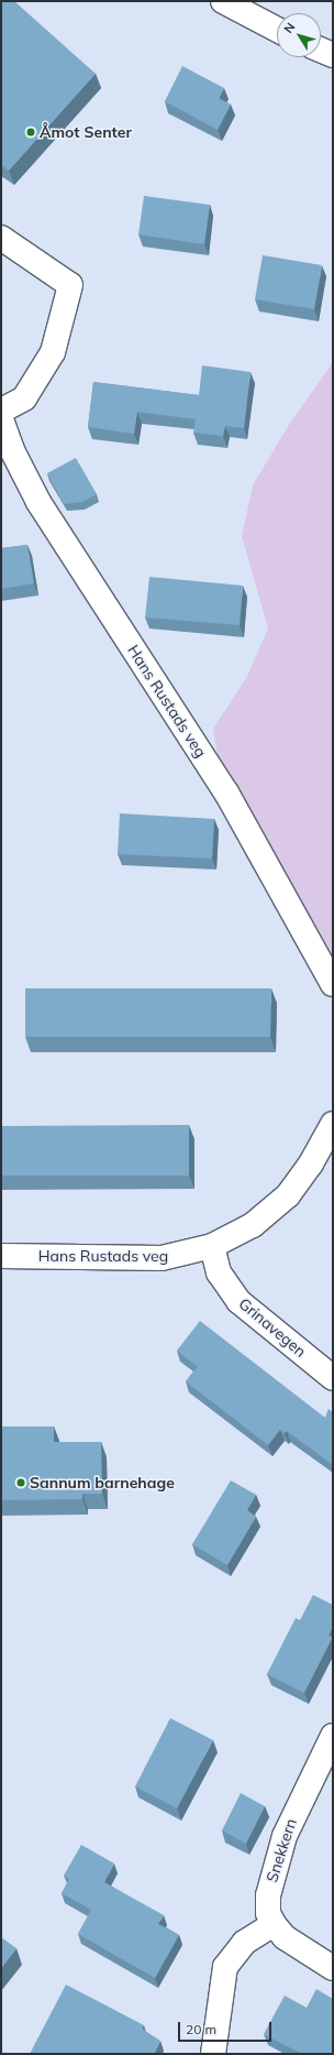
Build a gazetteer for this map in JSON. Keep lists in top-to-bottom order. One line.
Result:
{"streets":{"street":["Hans Rustads veg","Grinavegen","Snekkern"]},"crossings":[["Hans Rustads veg","Grinavegen"]],"places":["Åmot Senter","Sannum barnehage"],"scale_bar":"20 m","north":"top left"}
